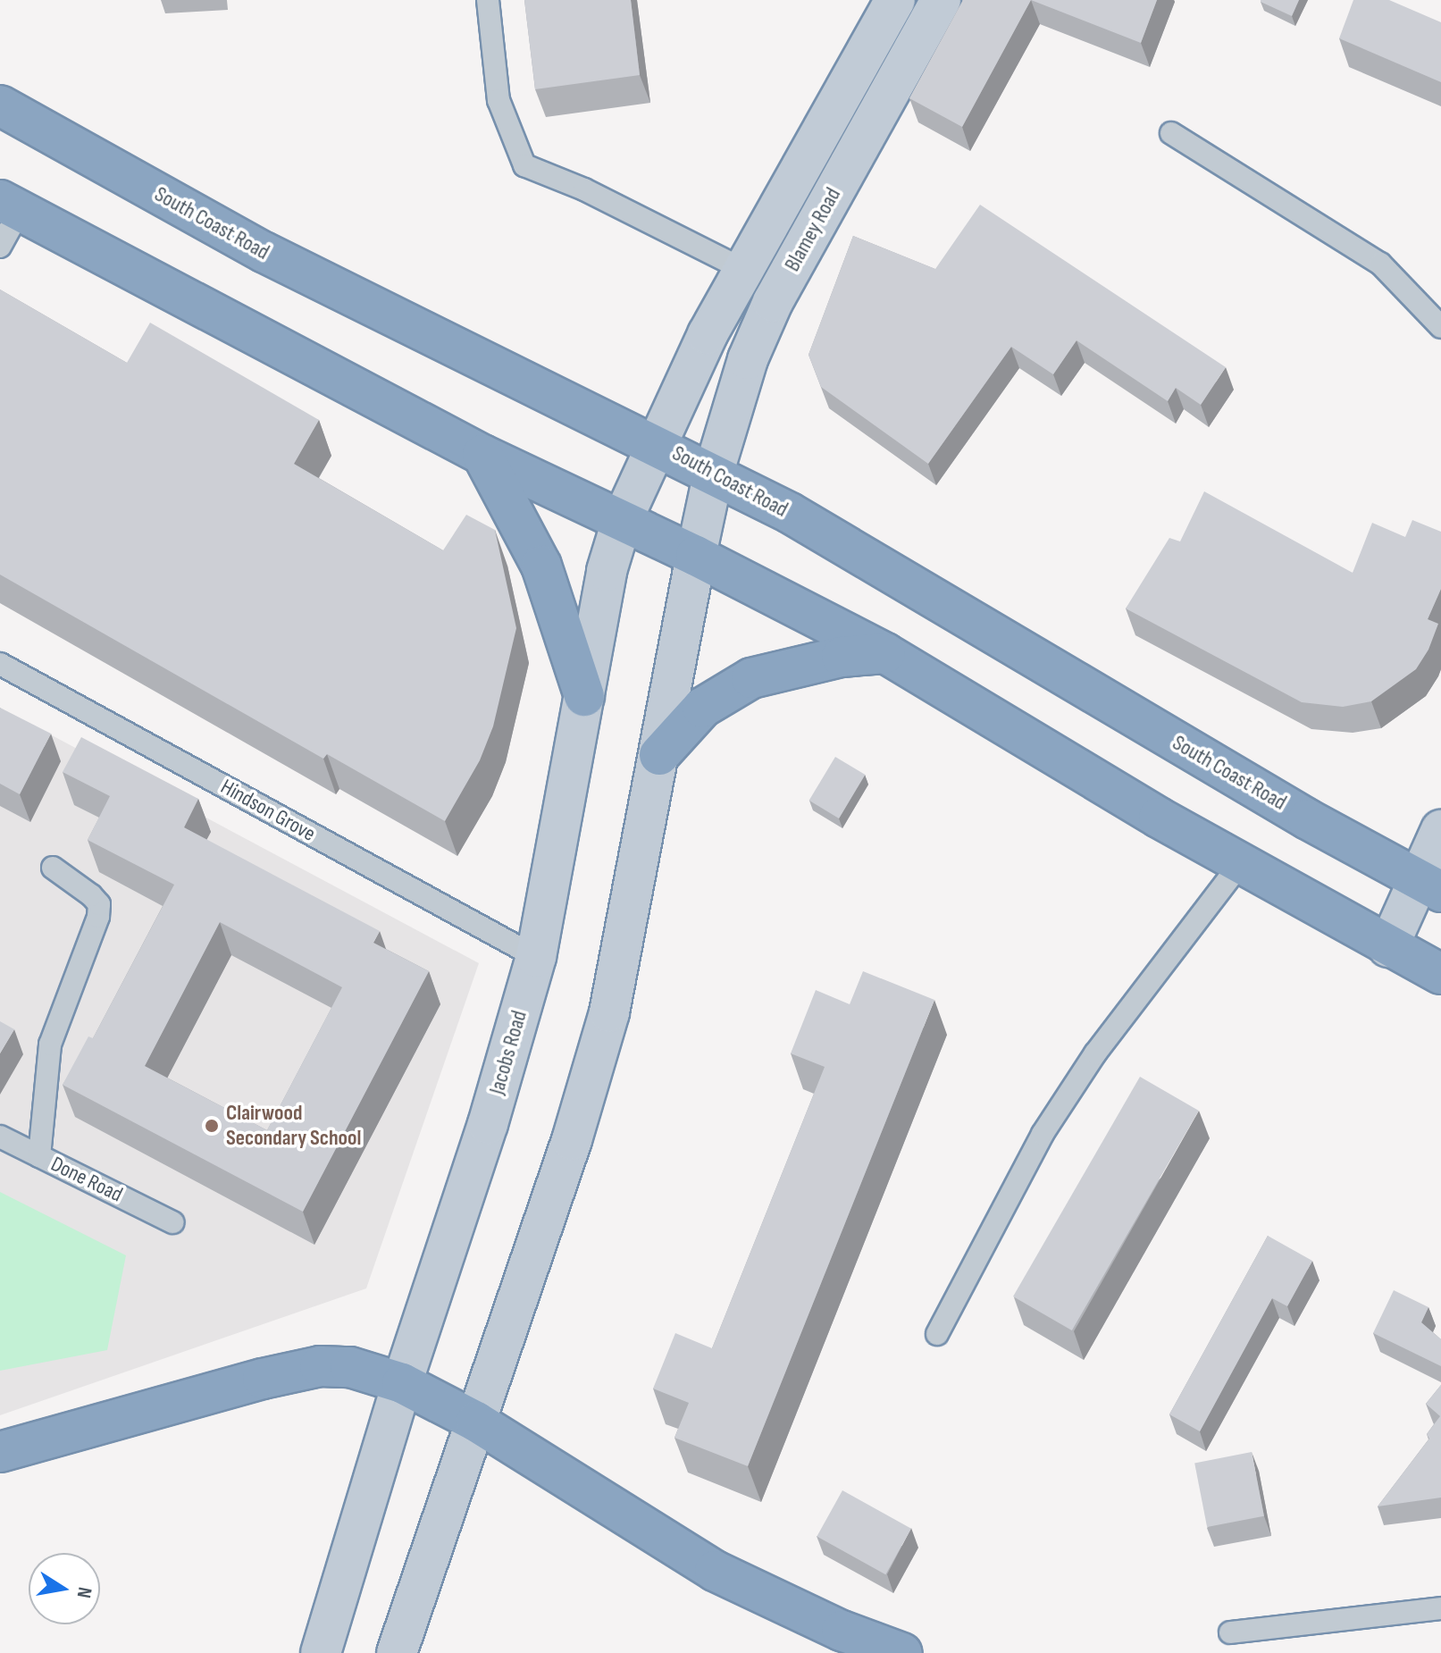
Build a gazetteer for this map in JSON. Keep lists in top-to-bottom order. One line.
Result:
{"streets":{"highway":["South Coast Road"],"street":["Blamey Road","Jacobs Road"],"lane":["Hindson Grove","Done Road"]},"crossings":[["South Coast Road","Blamey Road"],["South Coast Road","Jacobs Road"],["Blamey Road","Jacobs Road"],["Hindson Grove","Jacobs Road"]],"places":["Clairwood Secondary School"],"north":"right"}
